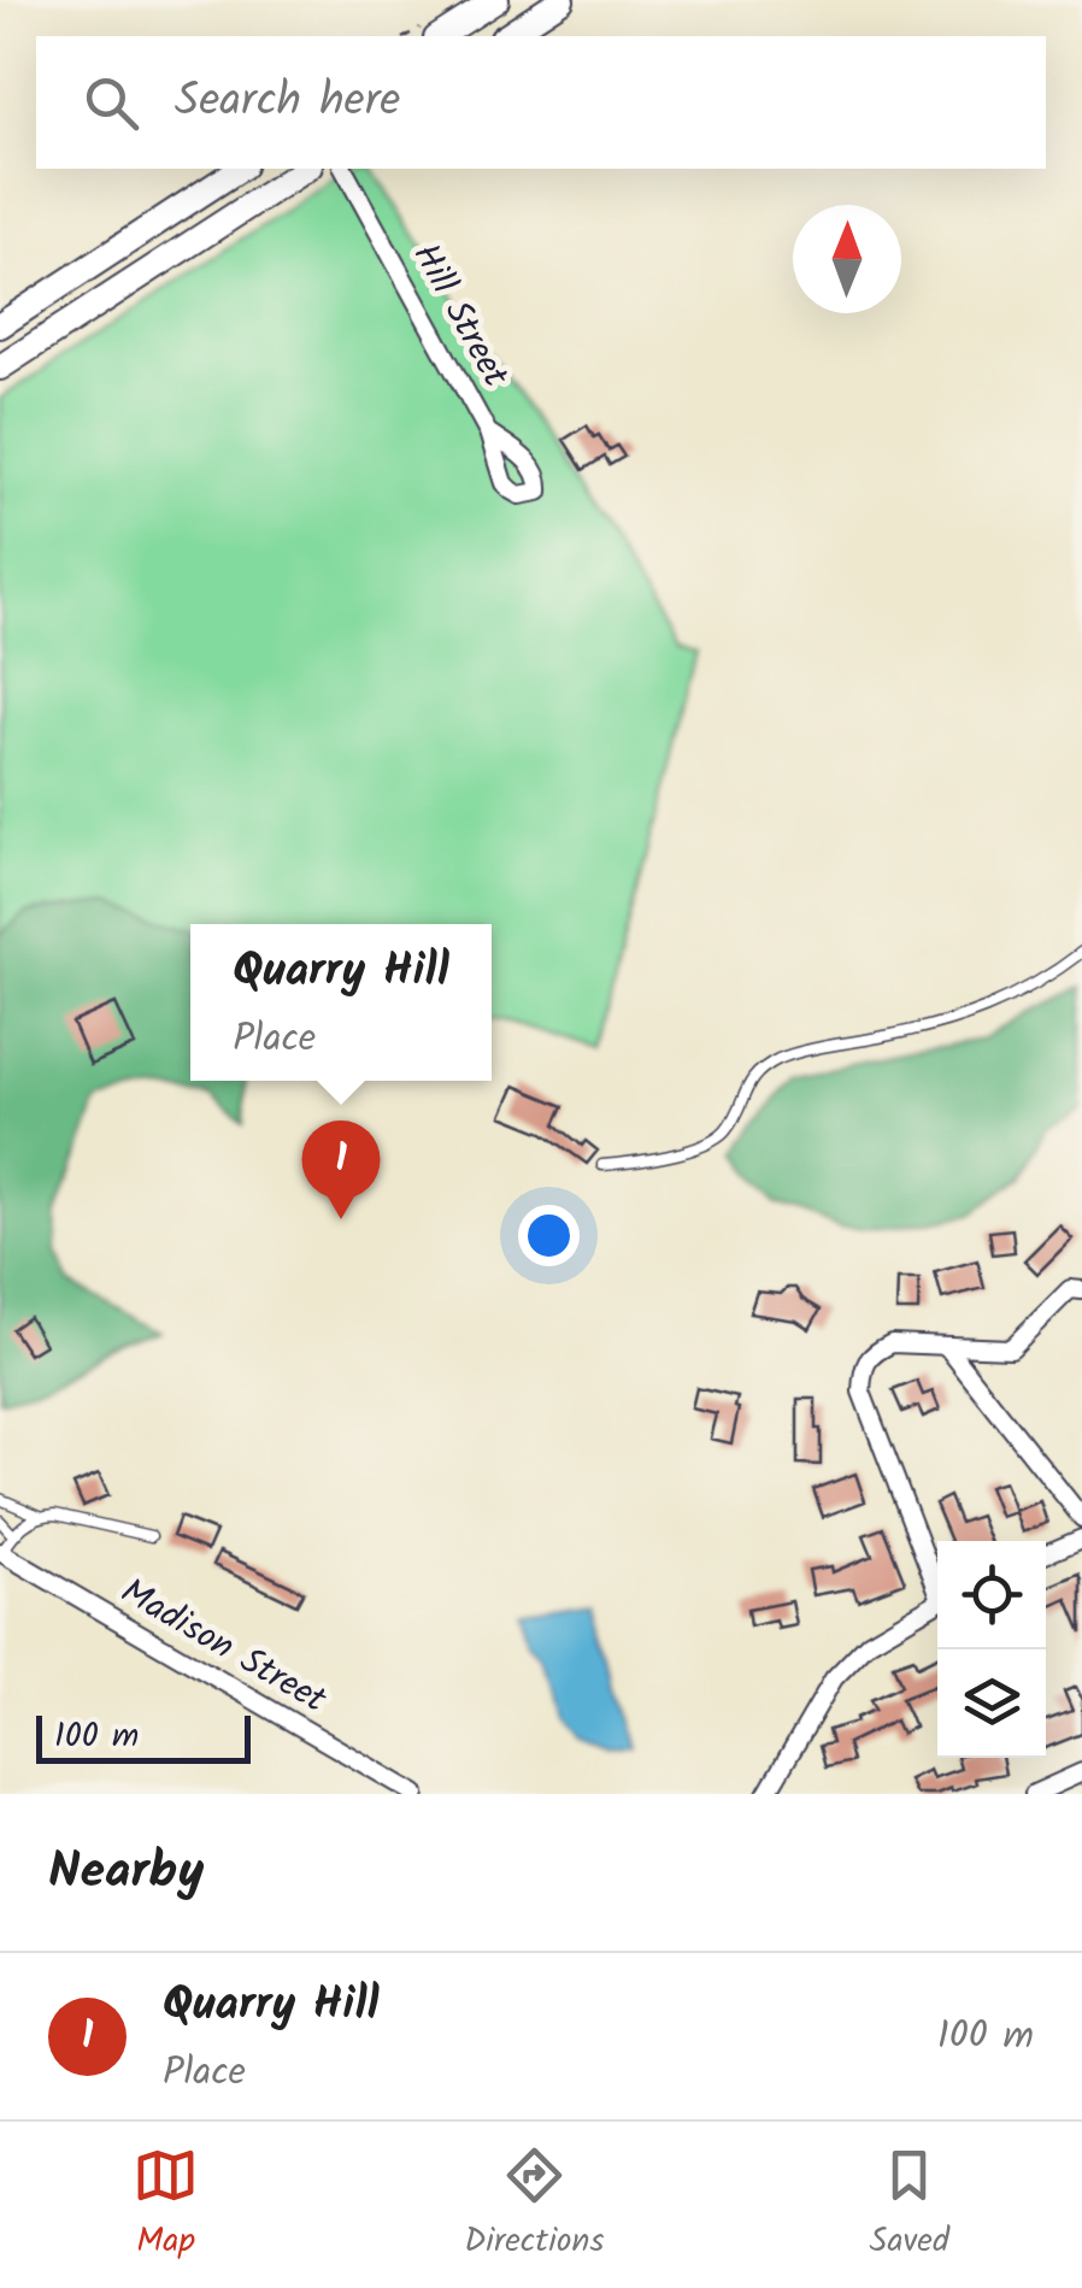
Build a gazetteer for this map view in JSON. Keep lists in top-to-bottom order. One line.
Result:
{"streets":{"street":["Hill Street","Madison Street"]},"scale_bar":"100 m","north":"top","page":{"search":"Search here","popup":["Quarry Hill","Place"],"pins":"1","scale":"100 m","heading":"Nearby","list":[{"mark":"1","name":"Quarry Hill","note":"Place","value":"100 m"}],"nav":["Map","Directions","Saved"]}}
